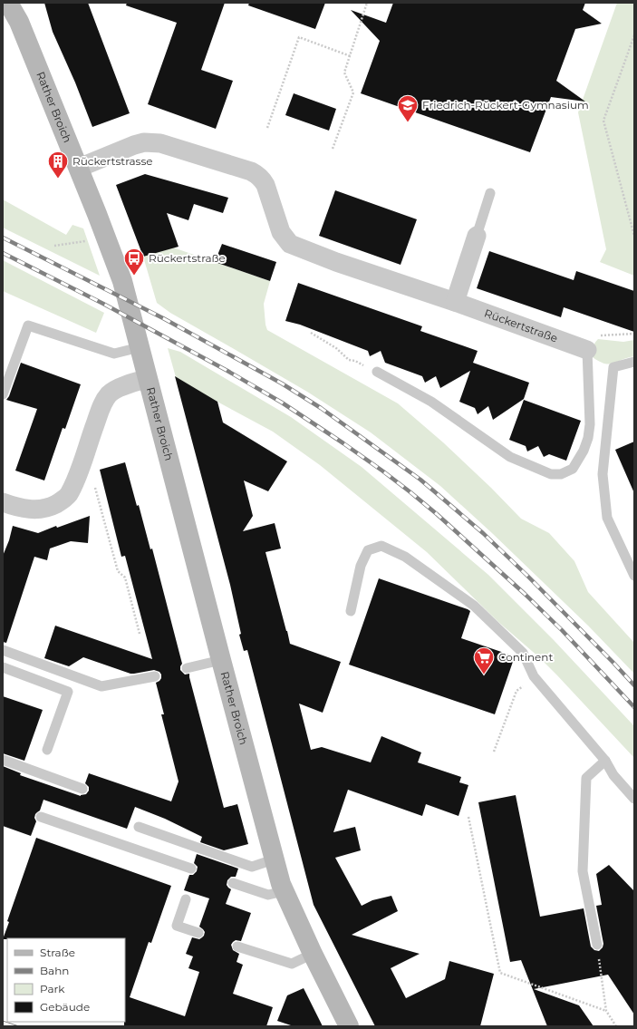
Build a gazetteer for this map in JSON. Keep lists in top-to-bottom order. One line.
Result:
{"streets":{"main road":["Rather Broich"],"street":["Rückertstraße"]},"crossings":[["Rather Broich","Rückertstraße"]],"places":{"school or university":["Friedrich-Rückert-Gymnasium"],"building":["Rückertstrasse"],"bus stop":["Rückertstraße"],"supermarket":["Continent"]},"legend":["Straße","Bahn","Park","Gebäude"]}
